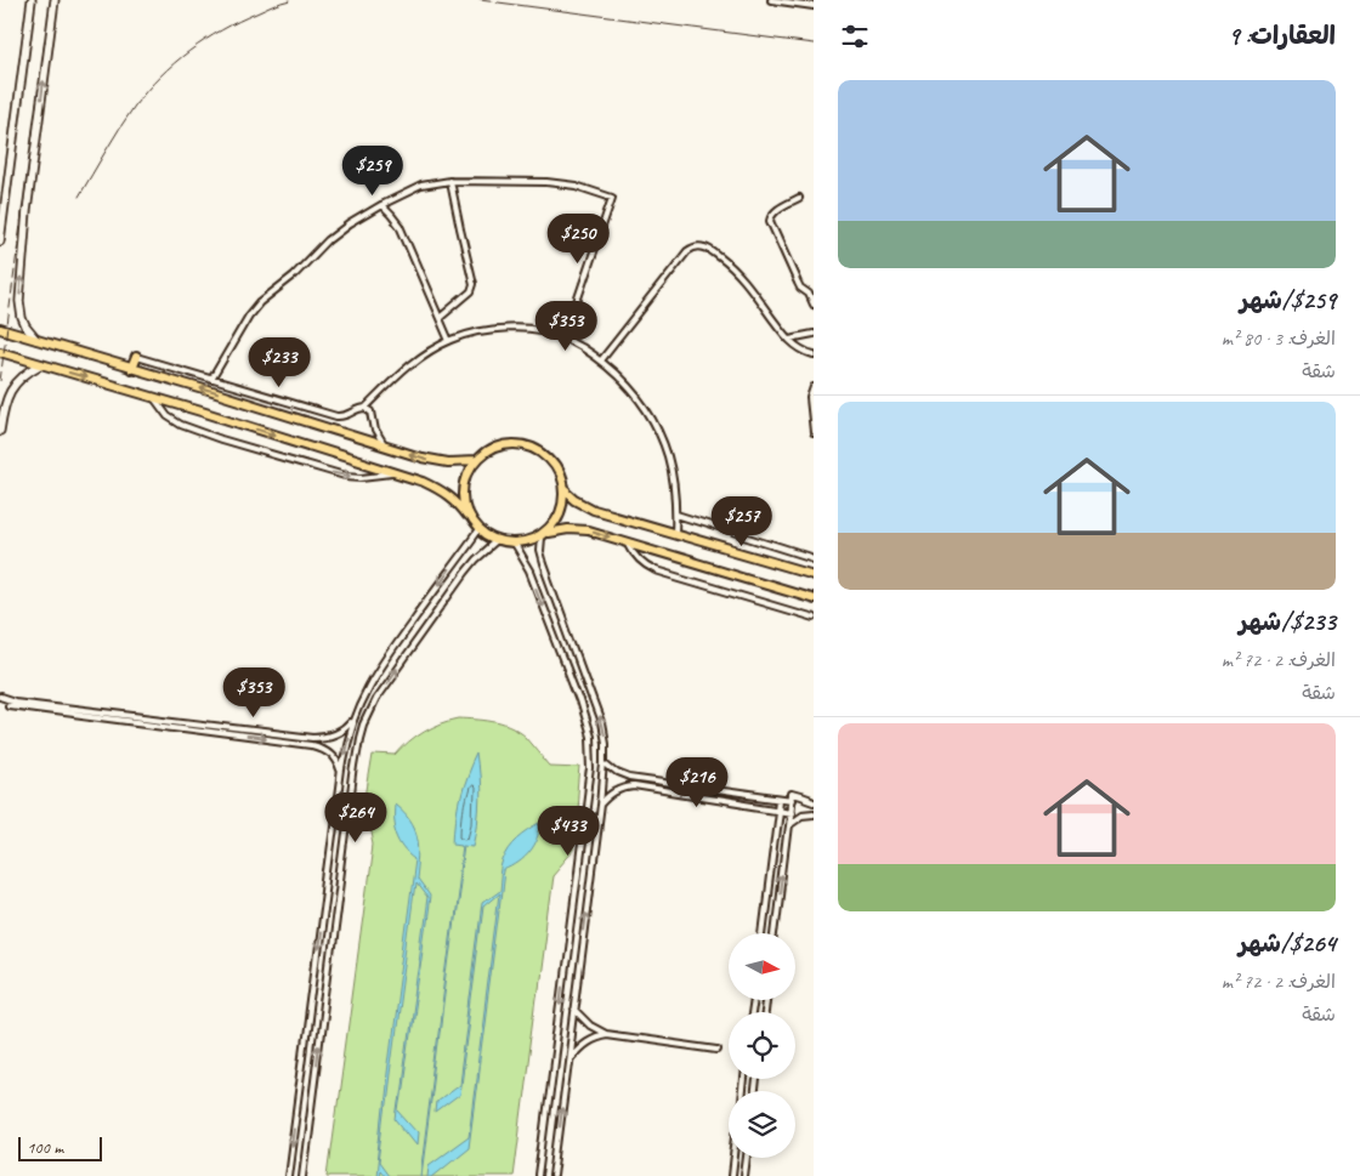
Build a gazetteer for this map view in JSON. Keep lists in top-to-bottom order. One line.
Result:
{"scale_bar":"100 m","north":"right","page":{"heading":"العقارات: 9","list":[{"name":"$259/شهر","note":"الغرف: 3 · 80 m² · شقة"},{"name":"$233/شهر","note":"الغرف: 2 · 72 m² · شقة"},{"name":"$264/شهر","note":"الغرف: 2 · 72 m² · شقة"}],"price":["$259","$250","$353","$233","$257","$353","$216","$264","$433"],"scale":"100 m"}}
